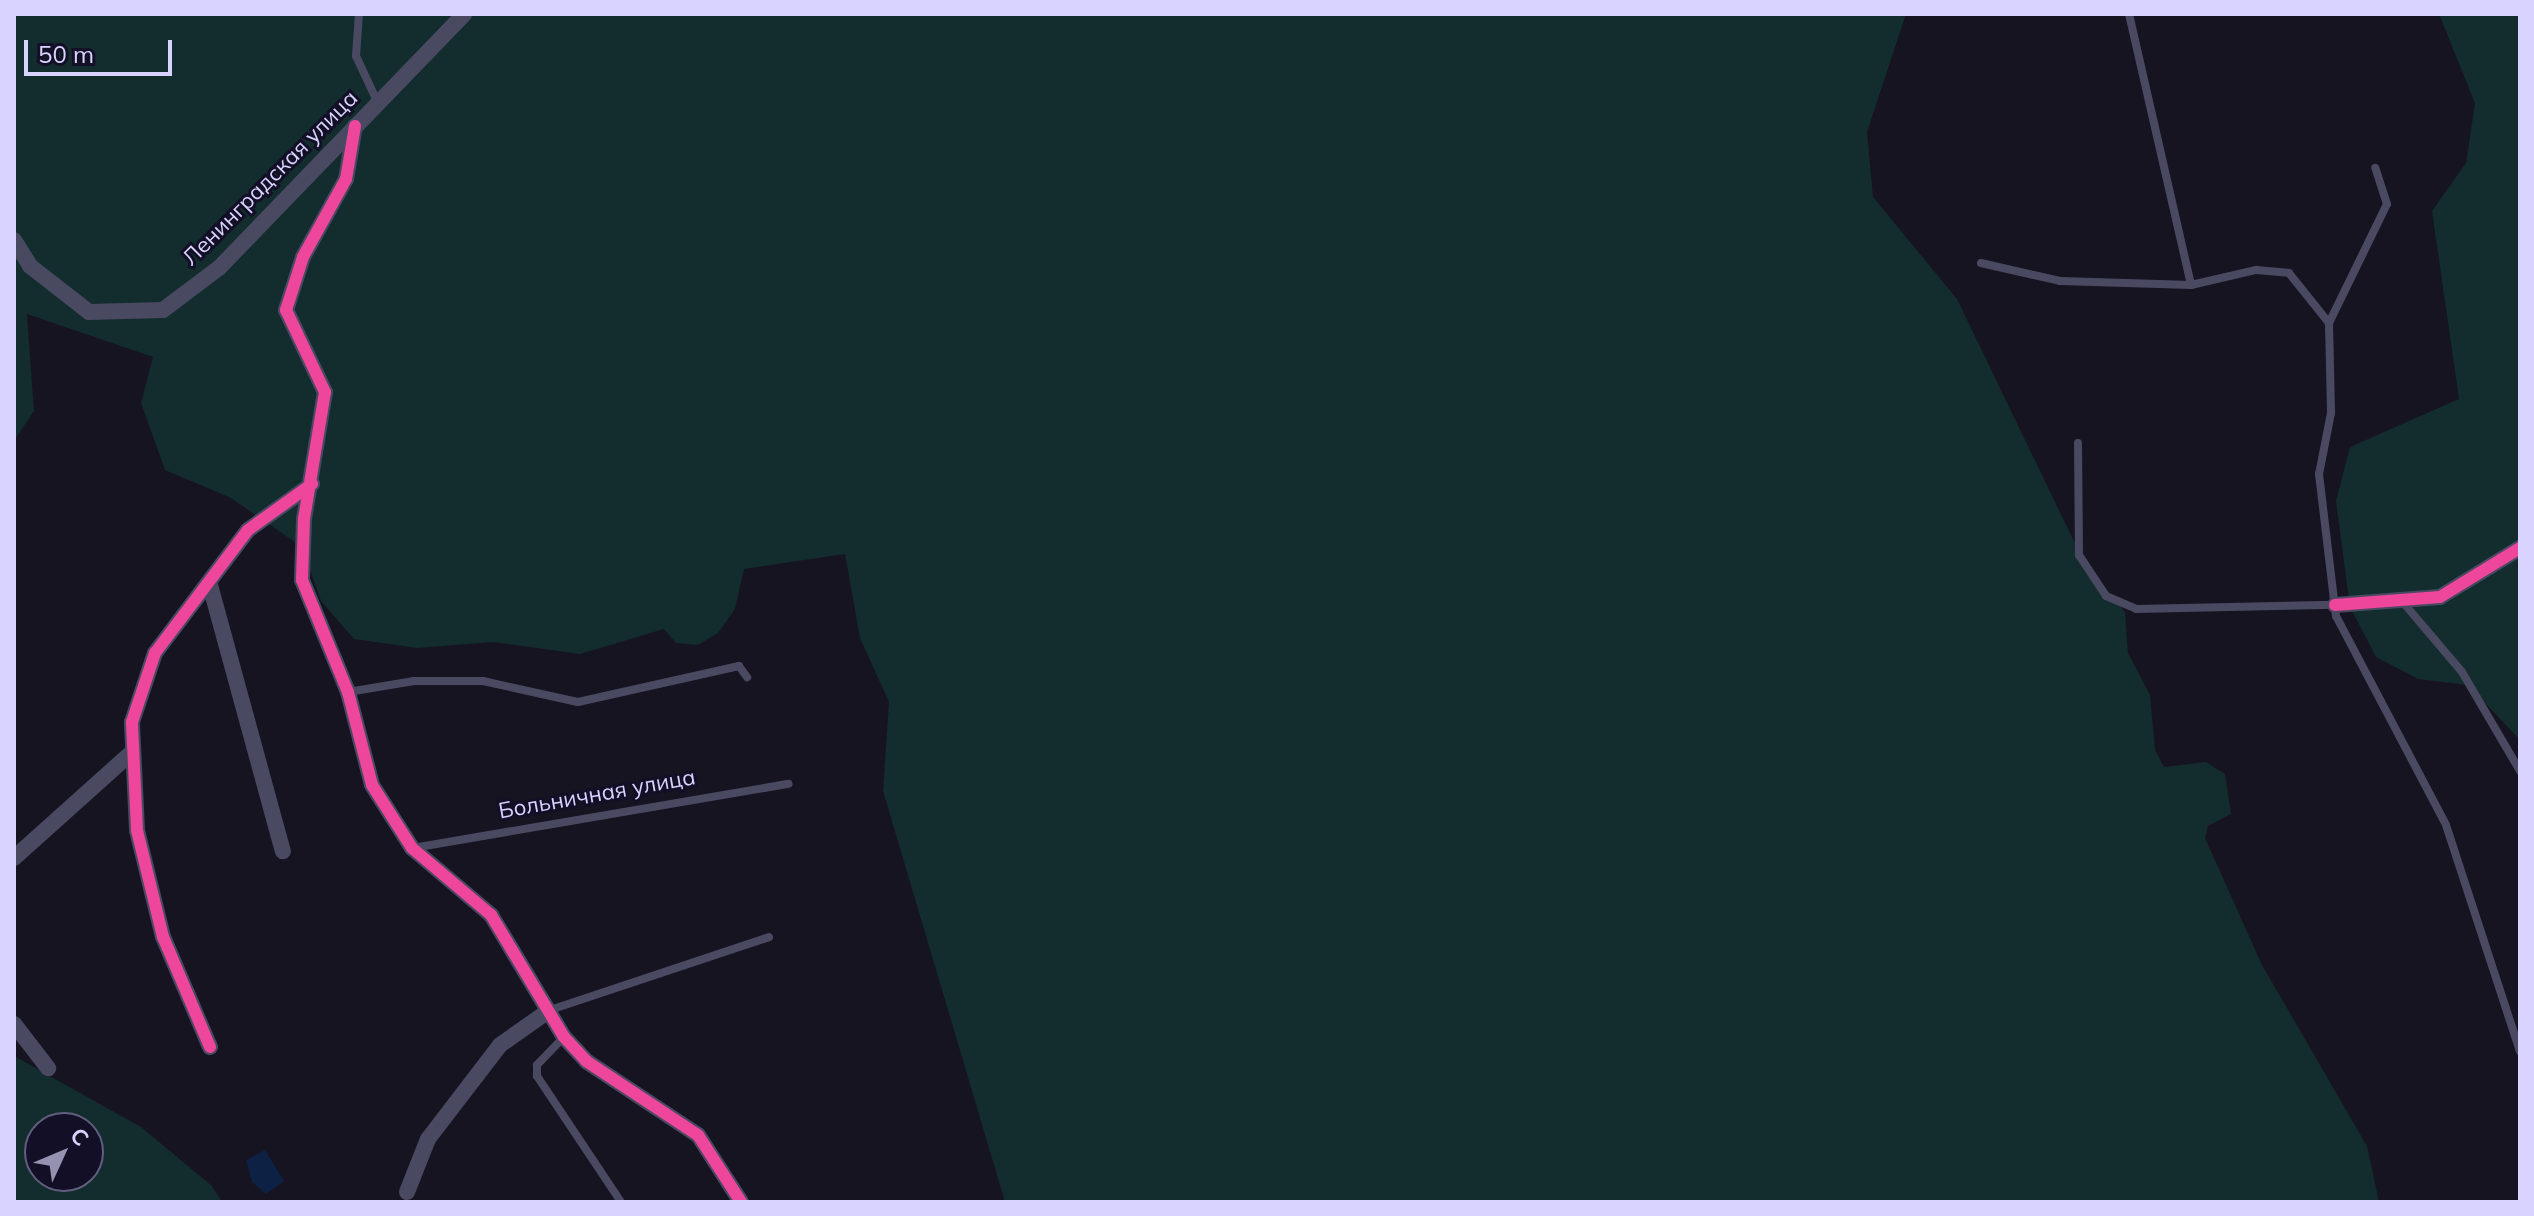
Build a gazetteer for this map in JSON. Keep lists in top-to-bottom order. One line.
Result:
{"streets":{"street":["Ленинградская улица"],"lane":["Больничная улица"]},"scale_bar":"50 m","north":"top right"}
